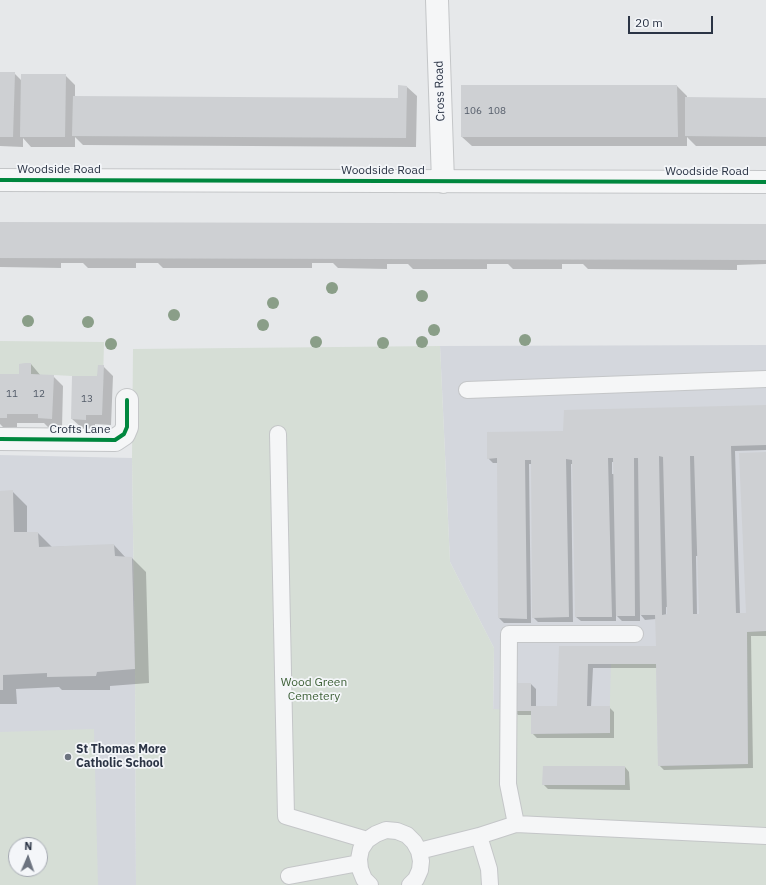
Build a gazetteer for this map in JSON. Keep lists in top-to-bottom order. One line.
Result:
{"streets":{"street":["Cross Road","Woodside Road","Crofts Lane"]},"crossings":[["Cross Road","Woodside Road"]],"parks":["Wood Green Cemetery"],"places":["St Thomas More Catholic School"],"house_numbers":["106","108","11","12","13"],"scale_bar":"20 m","north":"top"}
